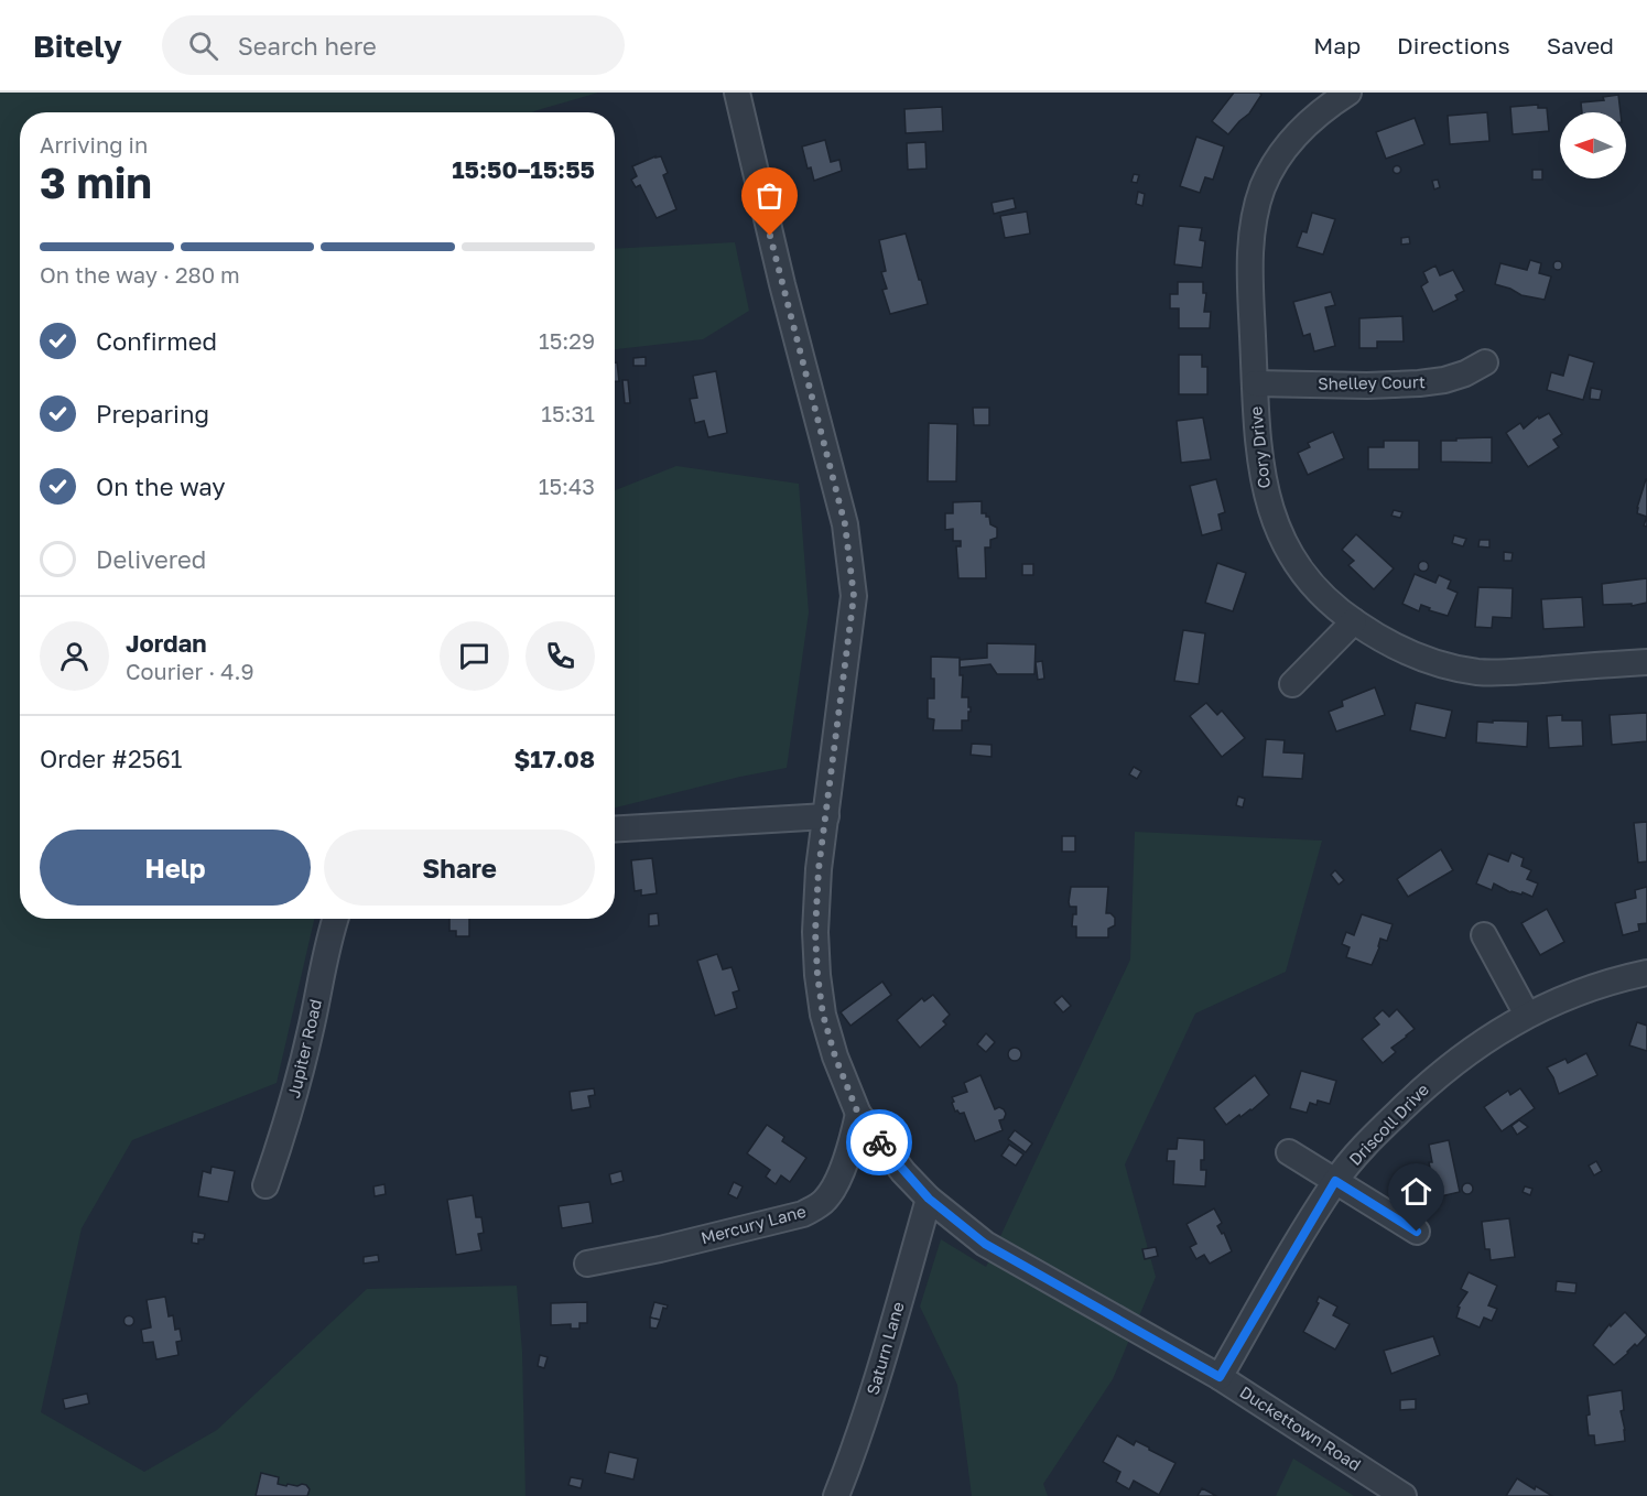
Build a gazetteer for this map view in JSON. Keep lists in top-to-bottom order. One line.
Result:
{"streets":{"street":["Shelley Court","Cory Drive","Jupiter Road","Driscoll Drive","Mercury Lane","Saturn Lane","Duckettown Road"]},"crossings":[["Shelley Court","Cory Drive"],["Driscoll Drive","Duckettown Road"],["Mercury Lane","Duckettown Road"],["Saturn Lane","Duckettown Road"]],"north":"left","page":{"header":"Bitely","search":"Search here","nav":["Map","Directions","Saved"],"heading":["3 min","Arriving in","15:50–15:55"],"panel":["Jordan","Courier · 4.9","Order #2561","$17.08"],"bar":"On the way · 280 m","list":[["Confirmed","15:29"],["Preparing","15:31"],["On the way","15:43"],"Delivered"],"buttons":["Help","Share"]}}
